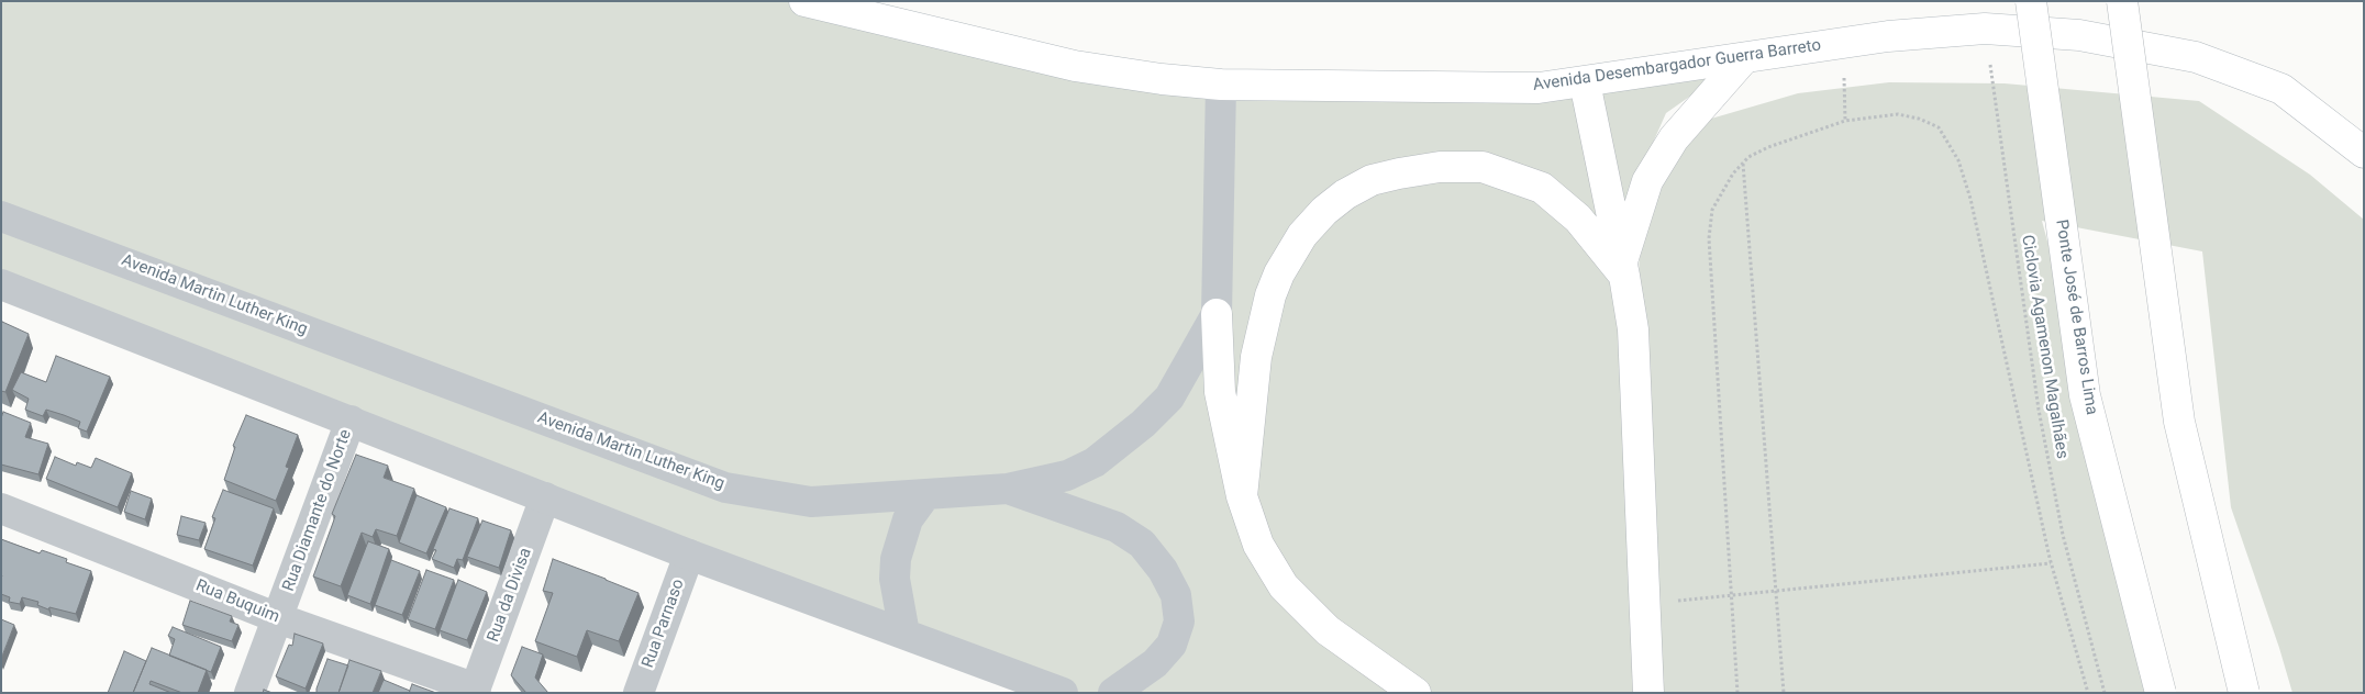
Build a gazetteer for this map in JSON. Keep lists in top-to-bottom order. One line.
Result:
{"streets":{"main road":["Avenida Desembargador Guerra Barreto","Ponte José de Barros Lima"],"street":["Avenida Martin Luther King","Rua Diamante do Norte","Rua da Divisa","Rua Buquim","Rua Parnaso"],"path":["Ciclovia Agamenon Magalhães"]},"crossings":[["Rua Diamante do Norte","Rua Buquim"],["Rua da Divisa","Rua Buquim"]]}
